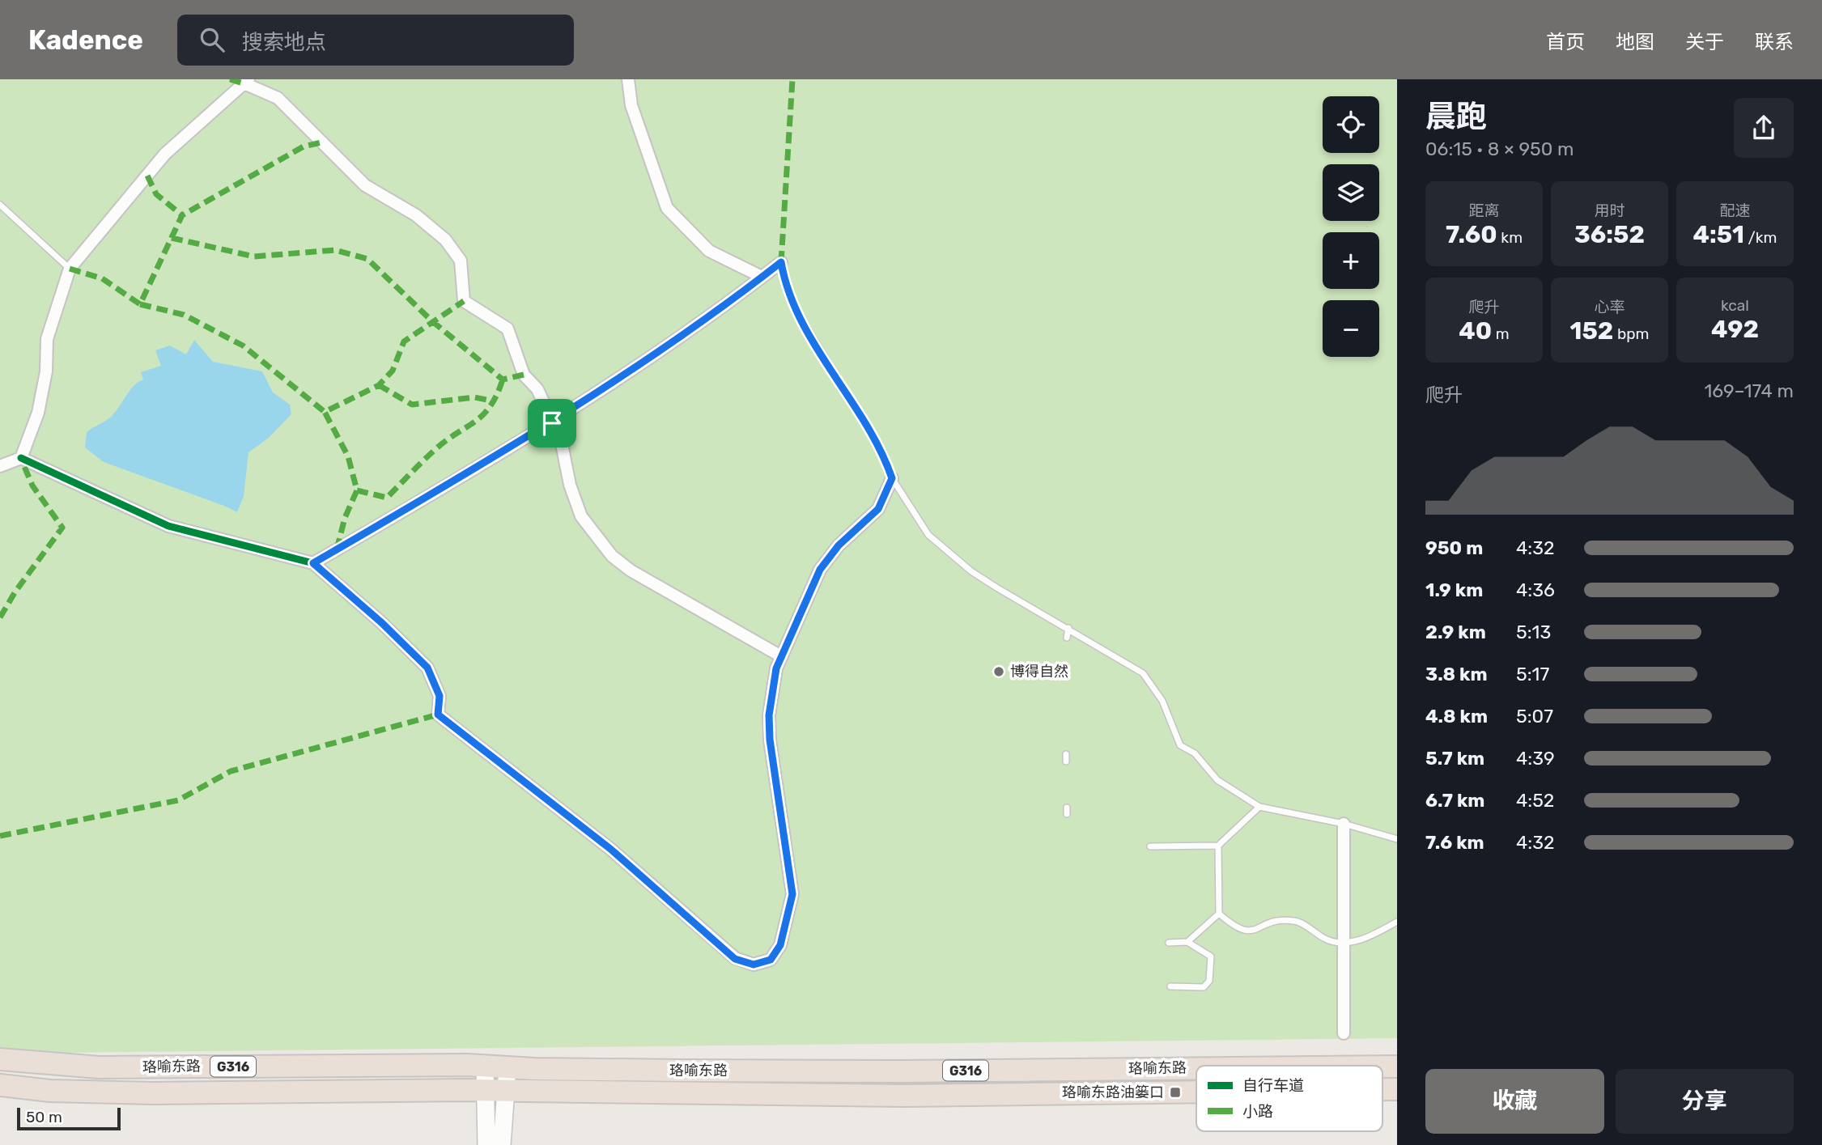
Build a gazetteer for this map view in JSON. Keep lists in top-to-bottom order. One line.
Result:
{"streets":{"highway":["珞喻东路","G316"]},"places":{"other":["博得自然"],"transit":["珞喻东路油篓口"]},"legend":["自行车道","小路"],"scale_bar":"50 m","page":{"header":"Kadence","search":"搜索地点","nav":["首页","地图","关于","联系"],"heading":["晨跑","06:15 · 8 × 950 m"],"map_buttons":["+","−"],"stats":[["距离","7.60 km"],["用时","36:52"],["配速","4:51 /km"],["爬升","40 m"],["心率","152 bpm"],["kcal","492"]],"chart":["爬升","169–174 m"],"list":[{"name":"950 m","note":"4:32"},{"name":"1.9 km","note":"4:36"},{"name":"2.9 km","note":"5:13"},{"name":"3.8 km","note":"5:17"},{"name":"4.8 km","note":"5:07"},{"name":"5.7 km","note":"4:39"},{"name":"6.7 km","note":"4:52"},{"name":"7.6 km","note":"4:32"}],"buttons":["收藏","分享"],"scale":"50 m"}}
